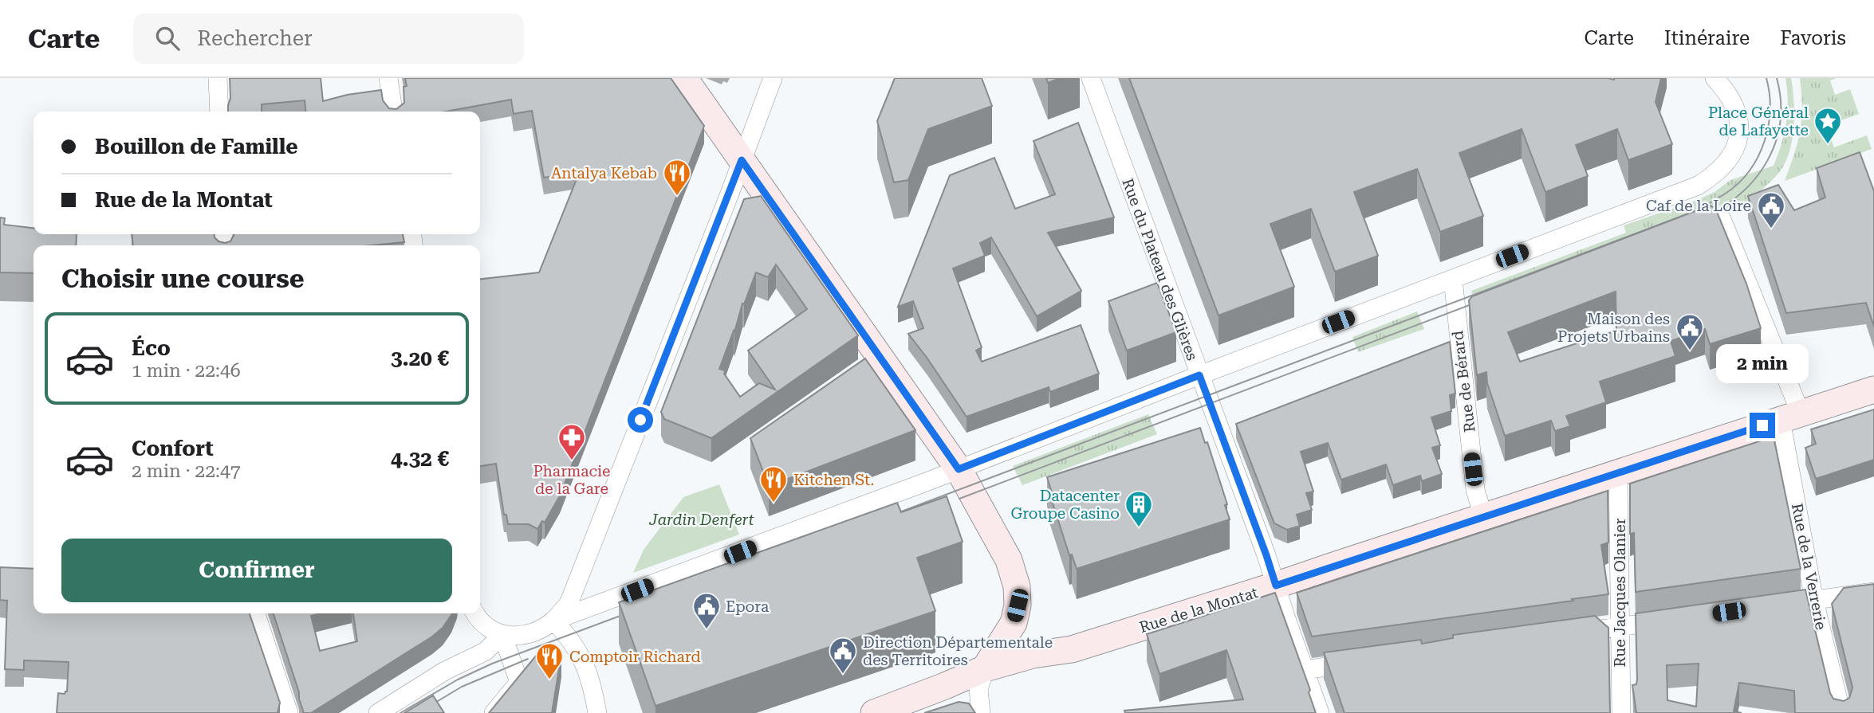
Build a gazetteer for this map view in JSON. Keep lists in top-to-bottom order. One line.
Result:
{"streets":{"main road":["Rue de la Montat"],"street":["Rue du Plateau des Glières","Rue de Bérard","Rue de la Verrerie","Rue Jacques Olanier"]},"crossings":[["Rue du Plateau des Glières","Rue de la Montat"],["Rue de Bérard","Rue de la Montat"],["Rue de la Verrerie","Rue de la Montat"],["Rue Jacques Olanier","Rue de la Montat"]],"parks":["Jardin Denfert"],"places":{"place":["Place Général de Lafayette"],"restaurant":["Antalya Kebab","Kitchen St.","Comptoir Richard"],"public building":["Caf de la Loire","Maison des Projets Urbains","Epora","Direction Départementale des Territoires"],"pharmacy":["Pharmacie de la Gare"],"building":["Datacenter Groupe Casino"]},"page":{"header":"Carte","search":"Rechercher","nav":["Carte","Itinéraire","Favoris"],"banner":["Bouillon de Famille","Rue de la Montat"],"heading":"Choisir une course","list":[{"name":"Éco","note":"1 min · 22:46","value":"3.20 €"},{"name":"Confort","note":"2 min · 22:47","value":"4.32 €"}],"bubble":"2 min","buttons":"Confirmer"}}
